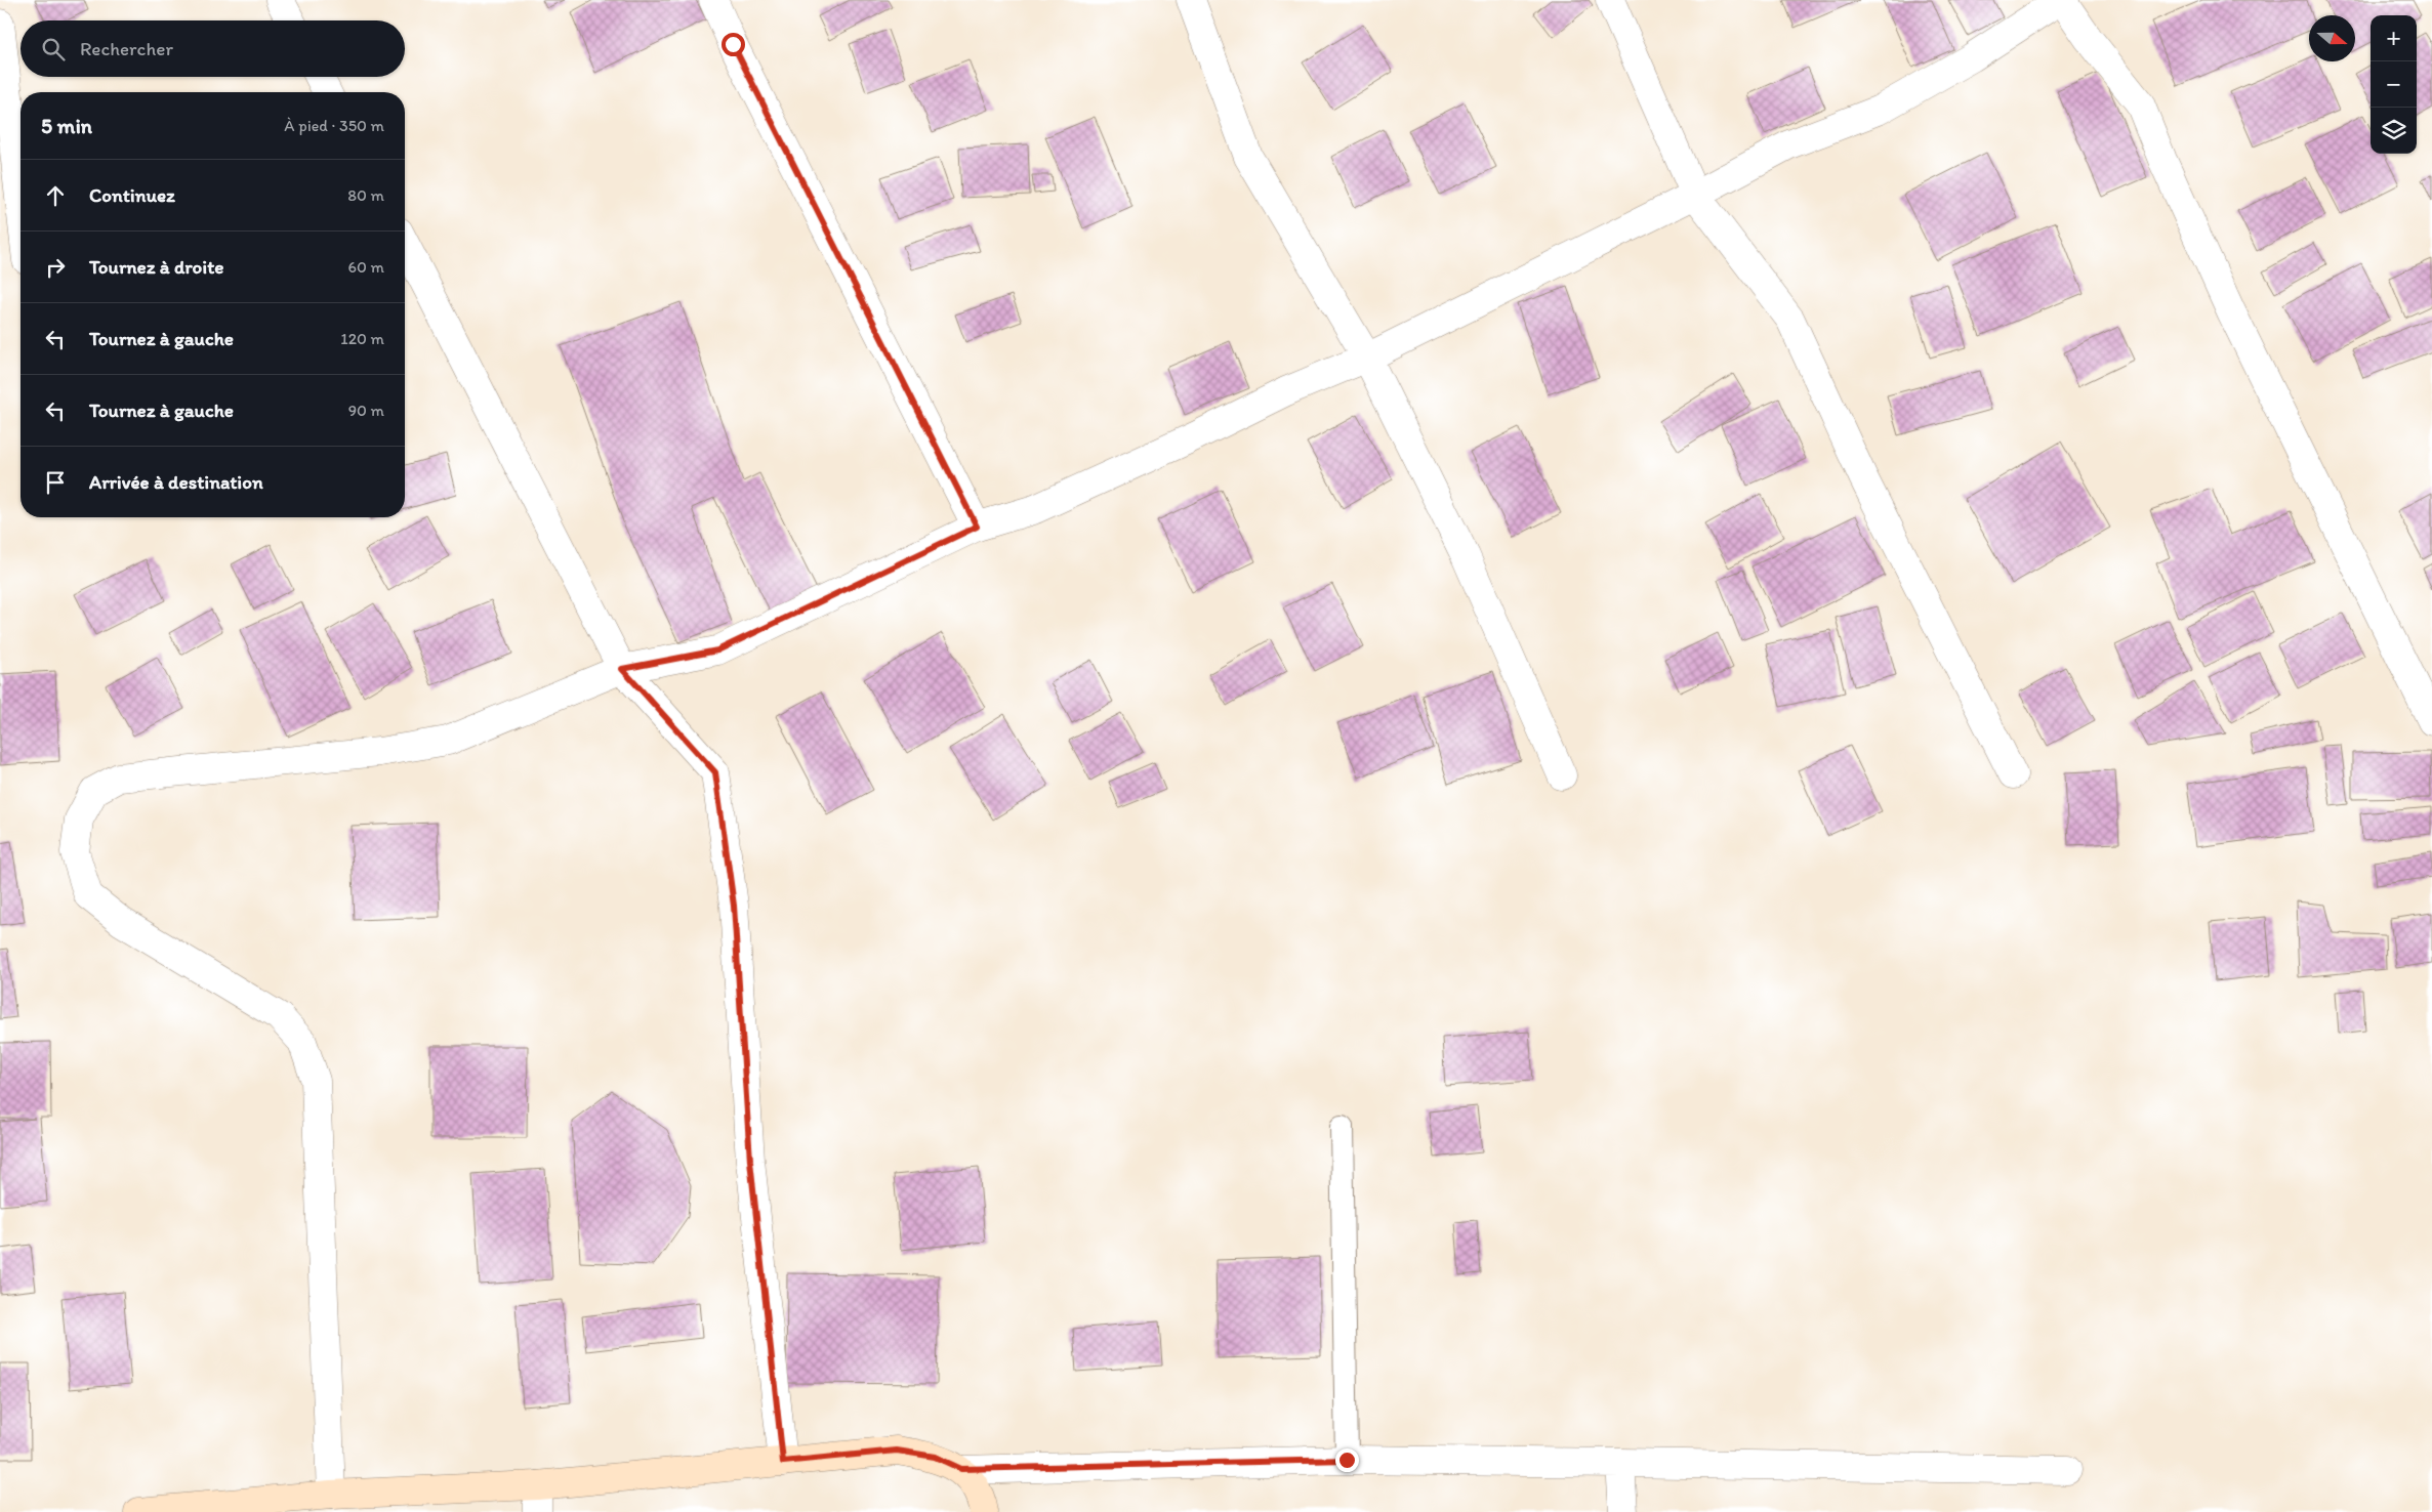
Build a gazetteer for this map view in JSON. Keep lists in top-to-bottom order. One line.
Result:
{"north":"right","page":{"map_buttons":["+","−"],"search":"Rechercher","heading":["5 min","À pied · 350 m"],"list":[["Continuez","80 m"],["Tournez à droite","60 m"],["Tournez à gauche","120 m"],["Tournez à gauche","90 m"],"Arrivée à destination"]}}
